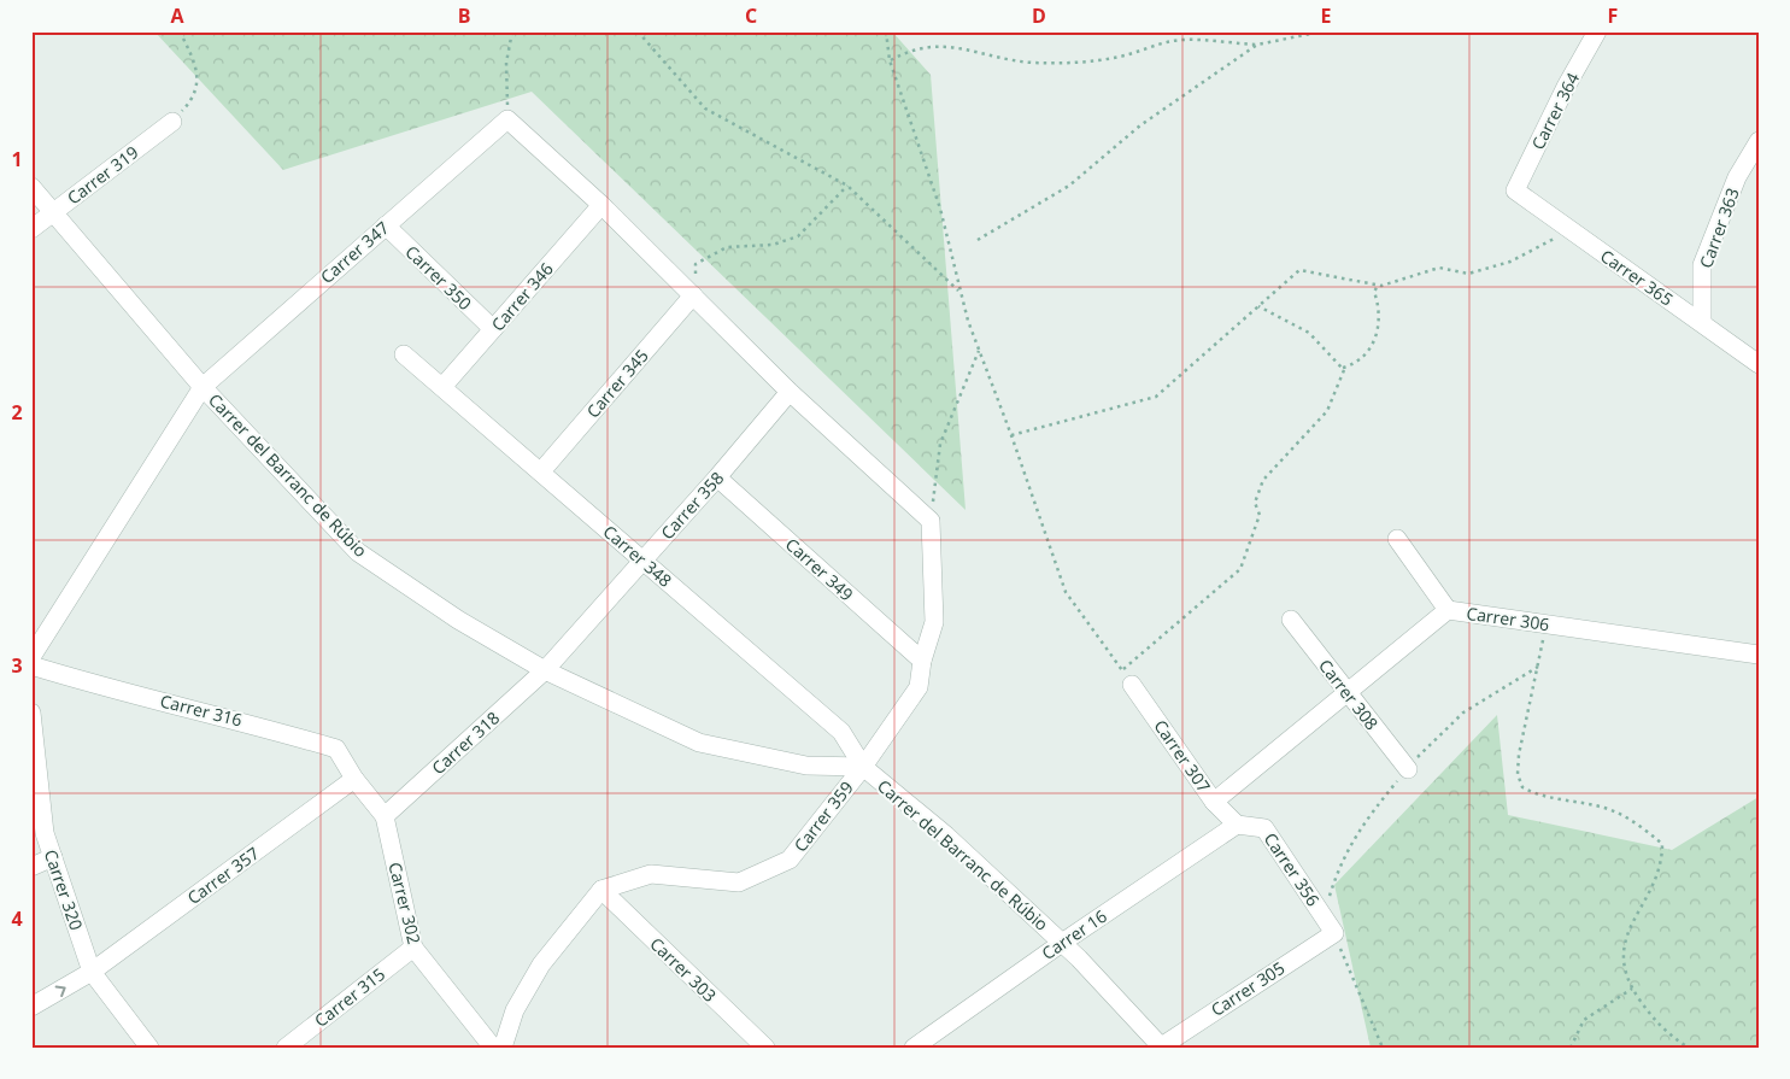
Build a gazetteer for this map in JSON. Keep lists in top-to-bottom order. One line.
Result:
{"streets":{"street":["Carrer 364","Carrer 319","Carrer 363","Carrer 347","Carrer 350","Carrer 365","Carrer 346","Carrer 345","Carrer del Barranc de Rúbio","Carrer 358","Carrer 348","Carrer 349","Carrer 306","Carrer 308","Carrer 316","Carrer 318","Carrer 307","Carrer 359","Carrer 356","Carrer 357","Carrer 320","Carrer 302","Carrer 16","Carrer 303","Carrer 305","Carrer 315"]},"crossings":[["Carrer 364","Carrer 365"],["Carrer 319","Carrer del Barranc de Rúbio"],["Carrer 363","Carrer 365"],["Carrer 347","Carrer 350"],["Carrer 347","Carrer del Barranc de Rúbio"],["Carrer 350","Carrer 346"],["Carrer 346","Carrer 348"],["Carrer 345","Carrer 348"],["Carrer del Barranc de Rúbio","Carrer 358"],["Carrer del Barranc de Rúbio","Carrer 348"],["Carrer del Barranc de Rúbio","Carrer 318"],["Carrer del Barranc de Rúbio","Carrer 359"],["Carrer del Barranc de Rúbio","Carrer 16"],["Carrer del Barranc de Rúbio","Carrer 305"],["Carrer 358","Carrer 348"],["Carrer 358","Carrer 349"],["Carrer 358","Carrer 318"],["Carrer 348","Carrer 359"],["Carrer 349","Carrer 359"],["Carrer 306","Carrer 308"],["Carrer 306","Carrer 307"],["Carrer 316","Carrer 357"],["Carrer 316","Carrer 302"],["Carrer 318","Carrer 302"],["Carrer 307","Carrer 356"],["Carrer 307","Carrer 16"],["Carrer 359","Carrer 303"],["Carrer 356","Carrer 16"],["Carrer 356","Carrer 305"],["Carrer 357","Carrer 320"],["Carrer 357","Carrer 302"],["Carrer 302","Carrer 315"]],"grid":{"columns":["A","B","C","D","E","F"],"rows":["1","2","3","4"]}}
